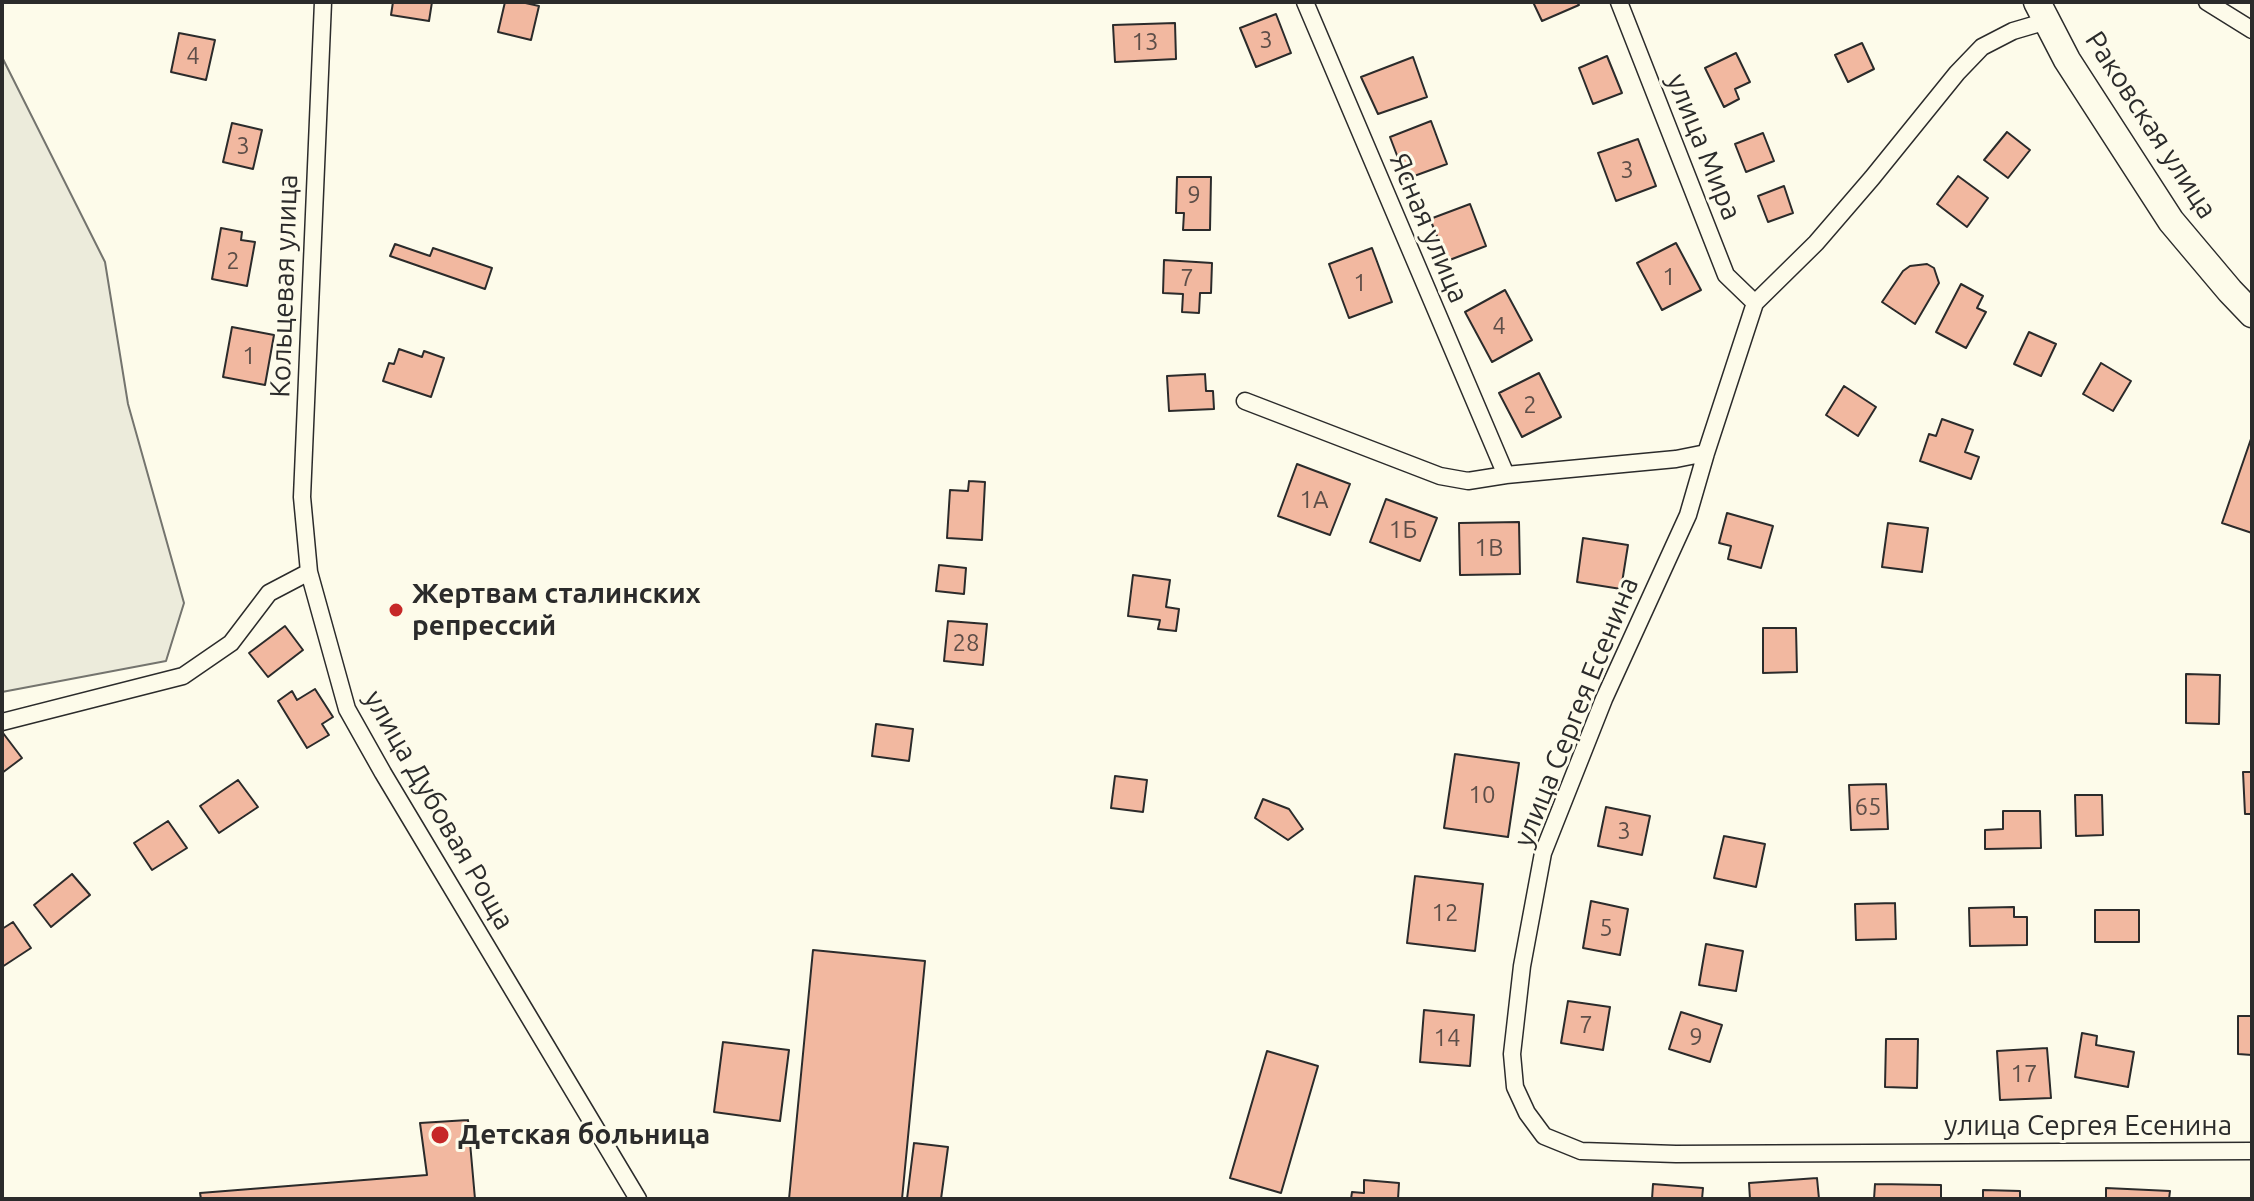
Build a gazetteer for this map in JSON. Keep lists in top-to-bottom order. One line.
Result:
{"streets":{"main road":["Раковская улица"],"street":["улица Мира","Ясная улица","Кольцевая улица","улица Сергея Есенина","улица Дубовая Роща"]},"crossings":[["Раковская улица","улица Сергея Есенина"],["улица Мира","улица Сергея Есенина"],["Кольцевая улица","улица Дубовая Роща"]],"places":["Жертвам сталинских репрессий","Детская больница"],"house_numbers":["3","13","4","3","3","9","2","1","7","1","4","1","2","1А","1Б","1В","28","10","65","3","12","5","7","9","14","17"]}
